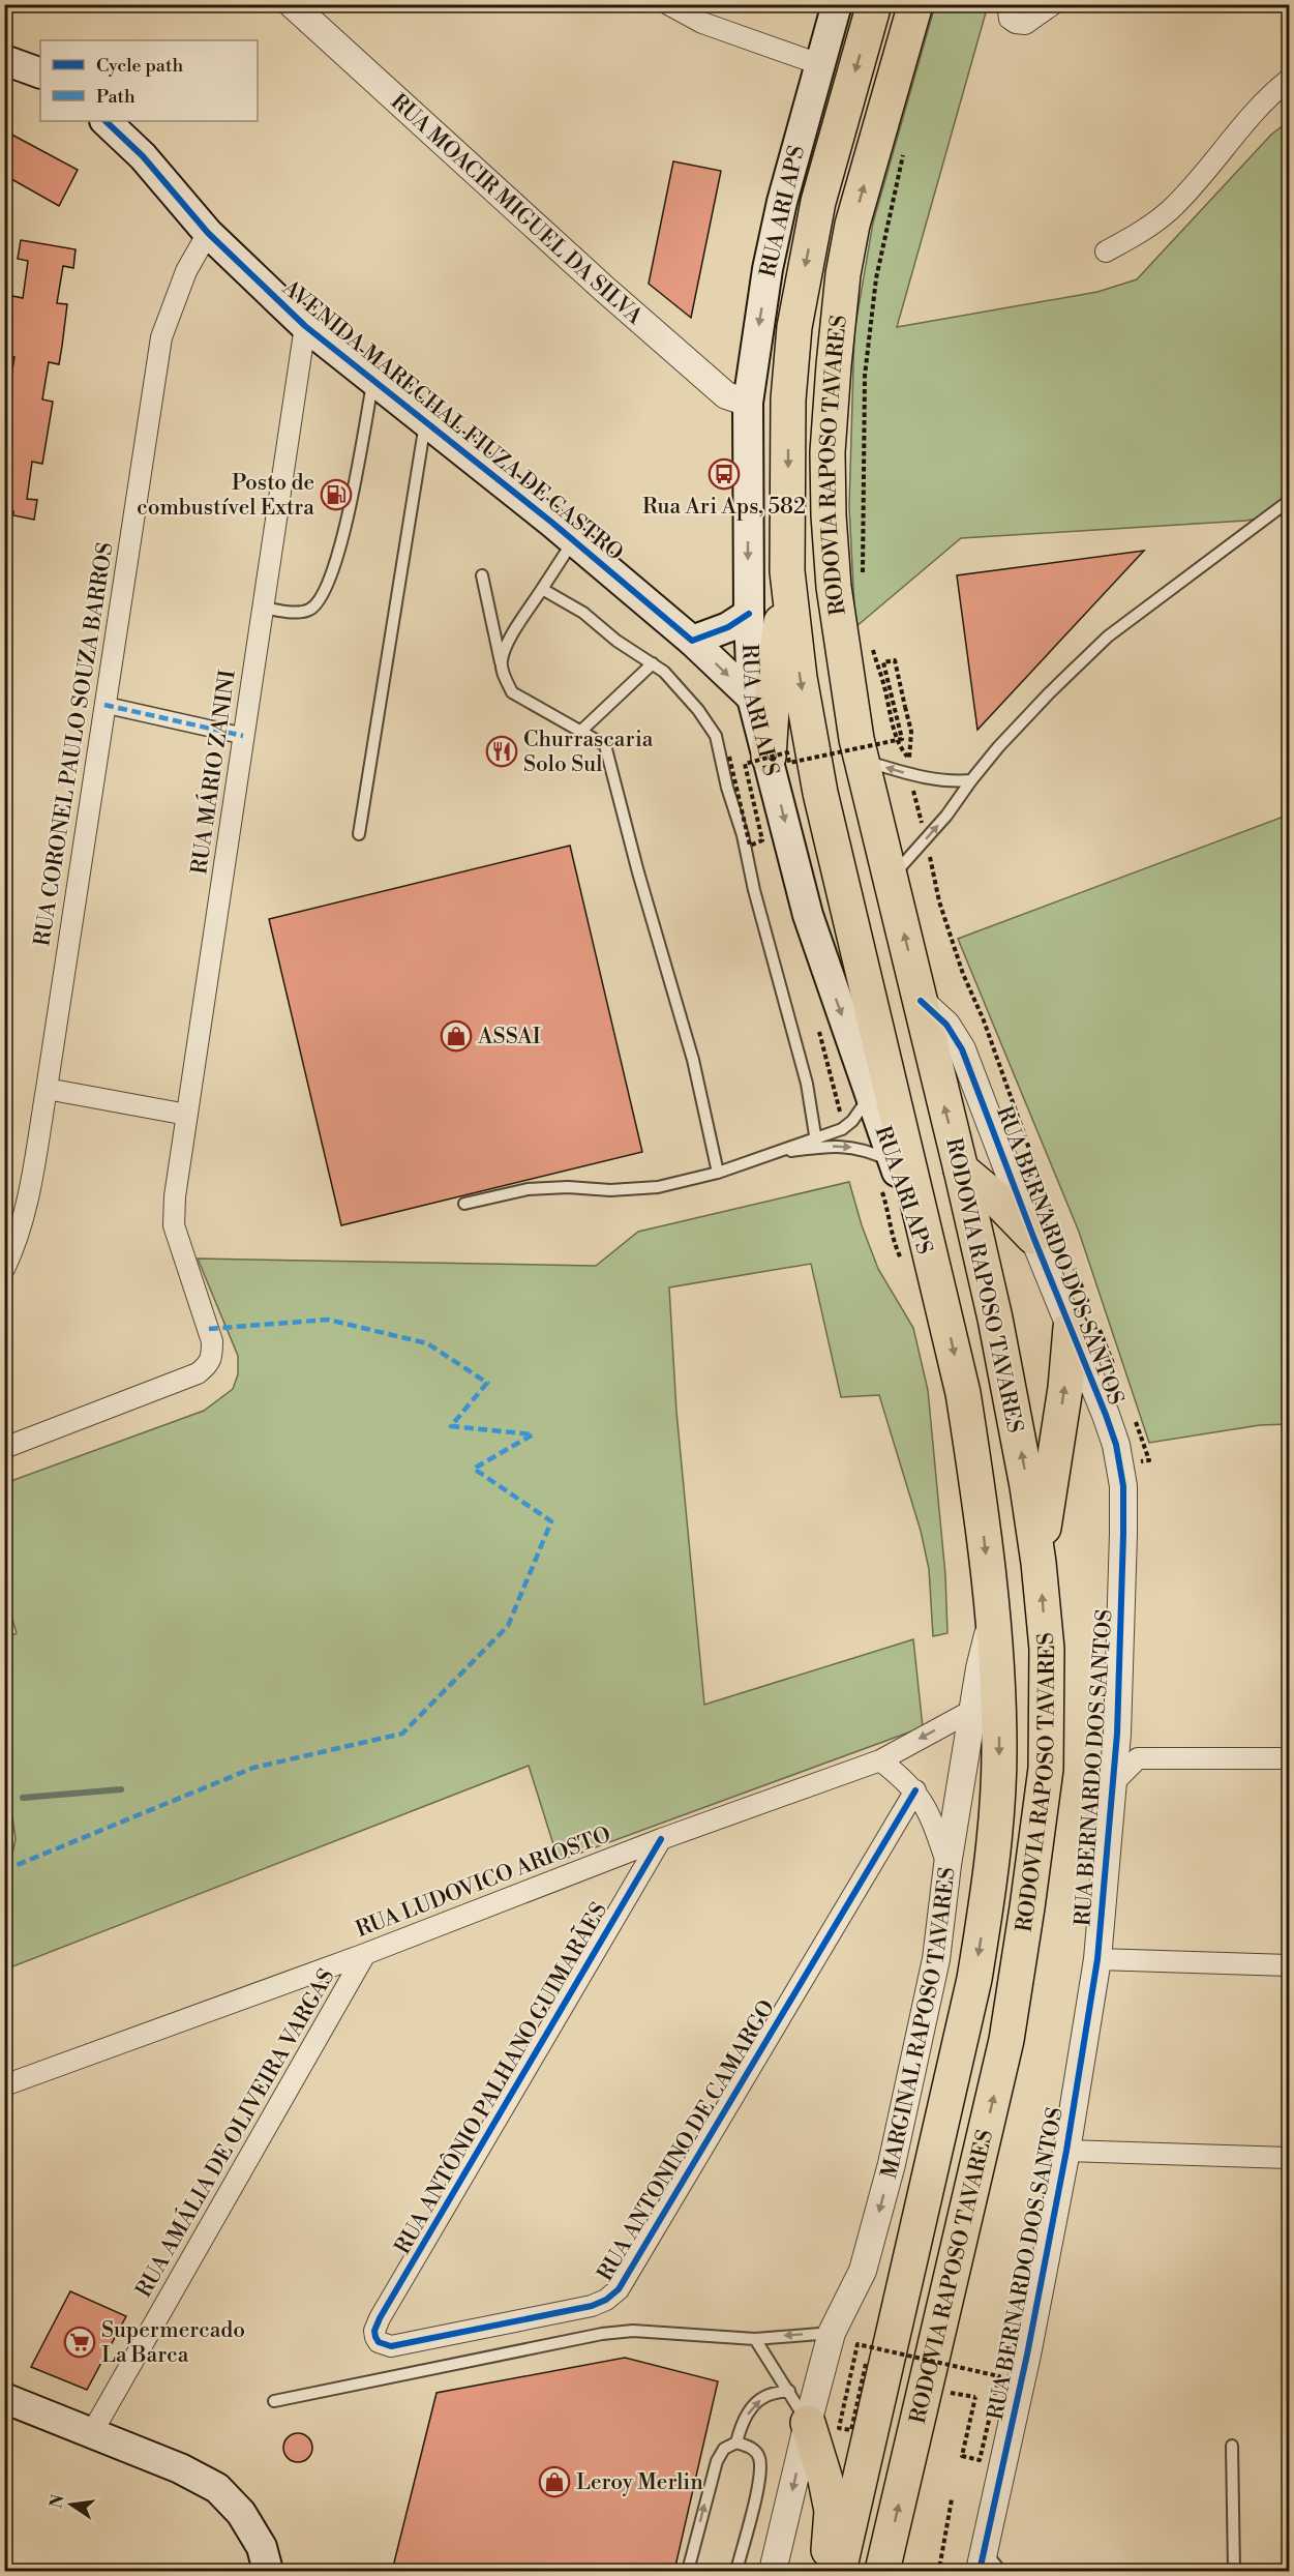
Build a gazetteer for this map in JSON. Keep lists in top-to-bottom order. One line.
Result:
{"streets":{"highway":["RODOVIA RAPOSO TAVARES"],"main road":["RUA ARI APS","AVENIDA MARECHAL FIUZA DE CASTRO"],"street":["RUA MOACIR MIGUEL DA SILVA","RUA CORONEL PAULO SOUZA BARROS","RUA MÁRIO ZANINI","RUA BERNARDO DOS SANTOS","RUA LUDOVICO ARIOSTO","MARGINAL RAPOSO TAVARES","RUA ANTÔNIO PALHANO GUIMARÃES","RUA AMÁLIA DE OLIVEIRA VARGAS","RUA ANTONINO DE CAMARGO"]},"crossings":[["RUA MOACIR MIGUEL DA SILVA","RUA ARI APS"],["RUA ARI APS","AVENIDA MARECHAL FIUZA DE CASTRO"],["RUA ARI APS","RODOVIA RAPOSO TAVARES"],["AVENIDA MARECHAL FIUZA DE CASTRO","RUA CORONEL PAULO SOUZA BARROS"],["AVENIDA MARECHAL FIUZA DE CASTRO","RUA MÁRIO ZANINI"],["RODOVIA RAPOSO TAVARES","RUA BERNARDO DOS SANTOS"],["RODOVIA RAPOSO TAVARES","MARGINAL RAPOSO TAVARES"],["RUA LUDOVICO ARIOSTO","MARGINAL RAPOSO TAVARES"],["RUA LUDOVICO ARIOSTO","RUA ANTÔNIO PALHANO GUIMARÃES"],["RUA LUDOVICO ARIOSTO","RUA AMÁLIA DE OLIVEIRA VARGAS"],["RUA ANTÔNIO PALHANO GUIMARÃES","RUA ANTONINO DE CAMARGO"]],"one_way":["RUA ARI APS","MARGINAL RAPOSO TAVARES"],"places":{"bus stop":["Rua Ari Aps, 582"],"fuel station":["Posto de combustível Extra"],"restaurant":["Churrascaria Solo Sul"],"shop":["ASSAI","Leroy Merlin"],"supermarket":["Supermercado La Barca"]},"legend":["Cycle path","Path"],"north":"left"}
